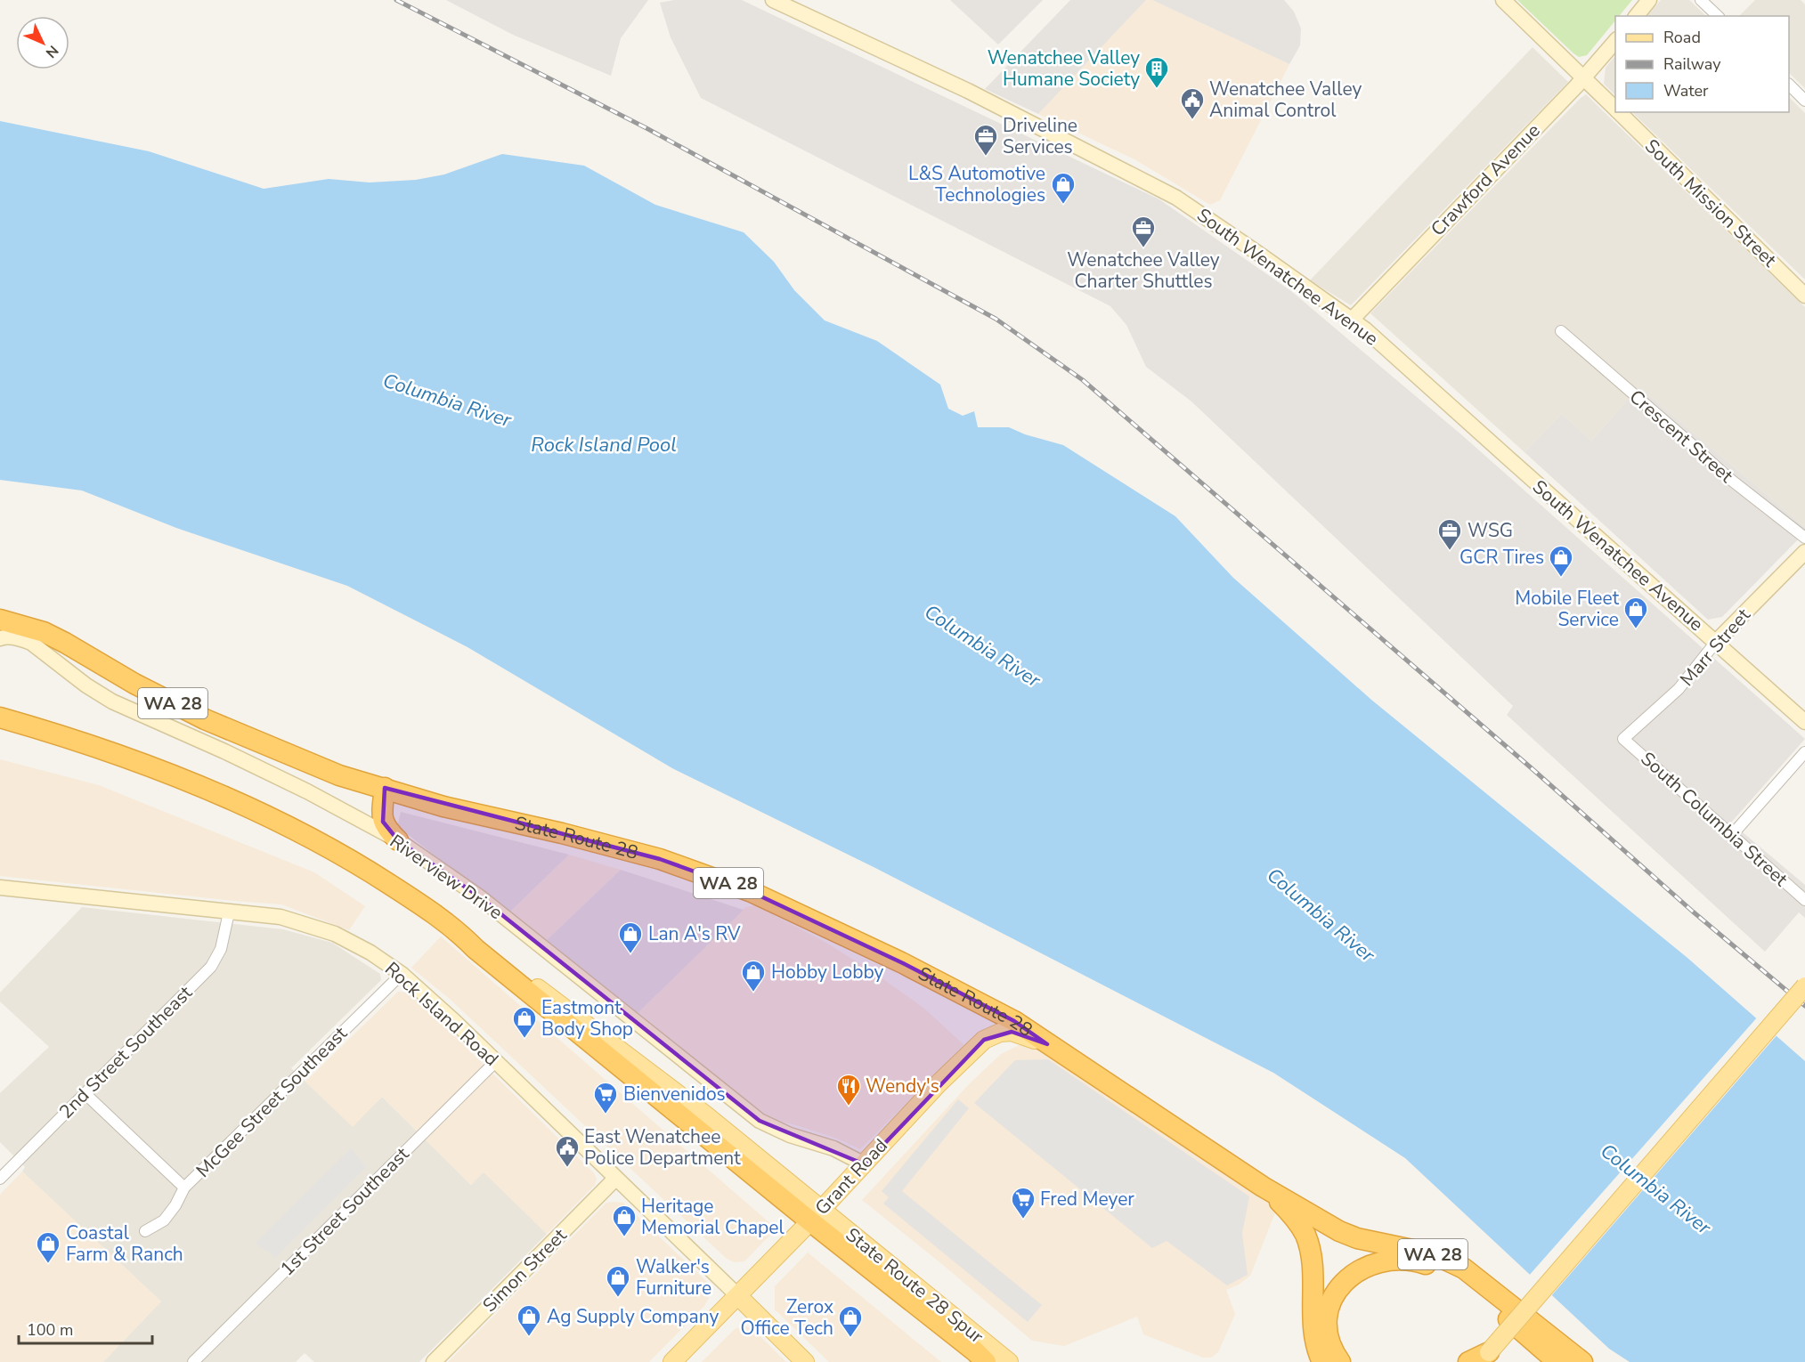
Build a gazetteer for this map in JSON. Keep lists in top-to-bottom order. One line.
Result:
{"streets":{"highway":["WA 28","State Route 28"],"main road":["Crawford Avenue","South Mission Street","South Wenatchee Avenue","Marr Street","Riverview Drive","Rock Island Road","Grant Road","Simon Street","State Route 28 Spur"],"street":["Crescent Street","South Columbia Street","2nd Street Southeast","McGee Street Southeast","1st Street Southeast"]},"crossings":[["Crawford Avenue","South Mission Street"],["Crawford Avenue","South Wenatchee Avenue"],["South Wenatchee Avenue","Marr Street"],["Marr Street","South Columbia Street"],["State Route 28","Riverview Drive"],["State Route 28","Grant Road"],["Riverview Drive","Grant Road"],["Rock Island Road","2nd Street Southeast"],["Rock Island Road","McGee Street Southeast"],["Rock Island Road","Grant Road"],["Rock Island Road","1st Street Southeast"],["Rock Island Road","Simon Street"],["Grant Road","State Route 28 Spur"]],"water":["Columbia River","Rock Island Pool"],"places":{"building":["Wenatchee Valley Humane Society"],"public building":["Wenatchee Valley Animal Control","East Wenatchee Police Department"],"office":["Driveline Services","Wenatchee Valley Charter Shuttles","WSG"],"shop":["L&S Automotive Technologies","GCR Tires","Mobile Fleet Service","Lan A's RV","Hobby Lobby","Eastmont Body Shop","Heritage Memorial Chapel","Coastal Farm & Ranch","Walker's Furniture","Ag Supply Company","Zerox Office Tech"],"restaurant":["Wendy's"],"supermarket":["Bienvenidos","Fred Meyer"]},"legend":["Road","Railway","Water"],"scale_bar":"100 m","north":"bottom right"}
